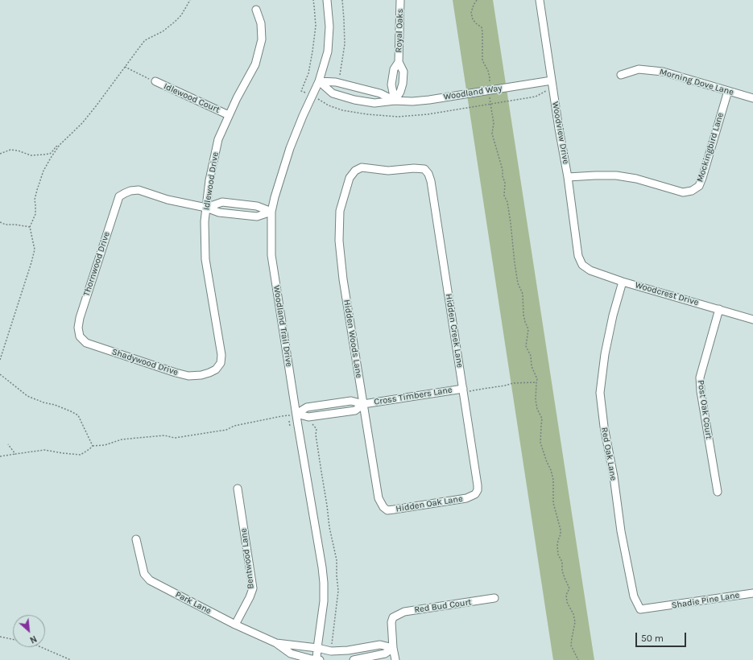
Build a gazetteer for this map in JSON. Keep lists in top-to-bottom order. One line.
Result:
{"streets":{"street":["Royal Oaks","Morning Dove Lane","Woodland Way","Idlewood Court","Woodview Drive","Mockingbird Lane","Idlewood Drive","Thornwood Drive","Woodcrest Drive","Woodland Trail Drive","Hidden Creek Lane","Hidden Woods Lane","Shadywood Drive","Cross Timbers Lane","Post Oak Court","Red Oak Lane","Hidden Oak Lane","Bentwood Lane","Shadie Pine Lane","Park Lane","Red Bud Court"]},"crossings":[["Royal Oaks","Woodland Way"],["Morning Dove Lane","Mockingbird Lane"],["Woodland Way","Woodview Drive"],["Woodland Way","Woodland Trail Drive"],["Idlewood Court","Idlewood Drive"],["Woodview Drive","Mockingbird Lane"],["Woodview Drive","Woodcrest Drive"],["Idlewood Drive","Thornwood Drive"],["Idlewood Drive","Shadywood Drive"],["Thornwood Drive","Shadywood Drive"],["Woodcrest Drive","Post Oak Court"],["Woodcrest Drive","Red Oak Lane"],["Woodland Trail Drive","Cross Timbers Lane"],["Woodland Trail Drive","Park Lane"],["Hidden Creek Lane","Hidden Woods Lane"],["Hidden Creek Lane","Cross Timbers Lane"],["Hidden Creek Lane","Hidden Oak Lane"],["Hidden Woods Lane","Cross Timbers Lane"],["Hidden Woods Lane","Hidden Oak Lane"],["Red Oak Lane","Shadie Pine Lane"],["Bentwood Lane","Park Lane"],["Park Lane","Red Bud Court"]],"scale_bar":"50 m","north":"bottom right"}
